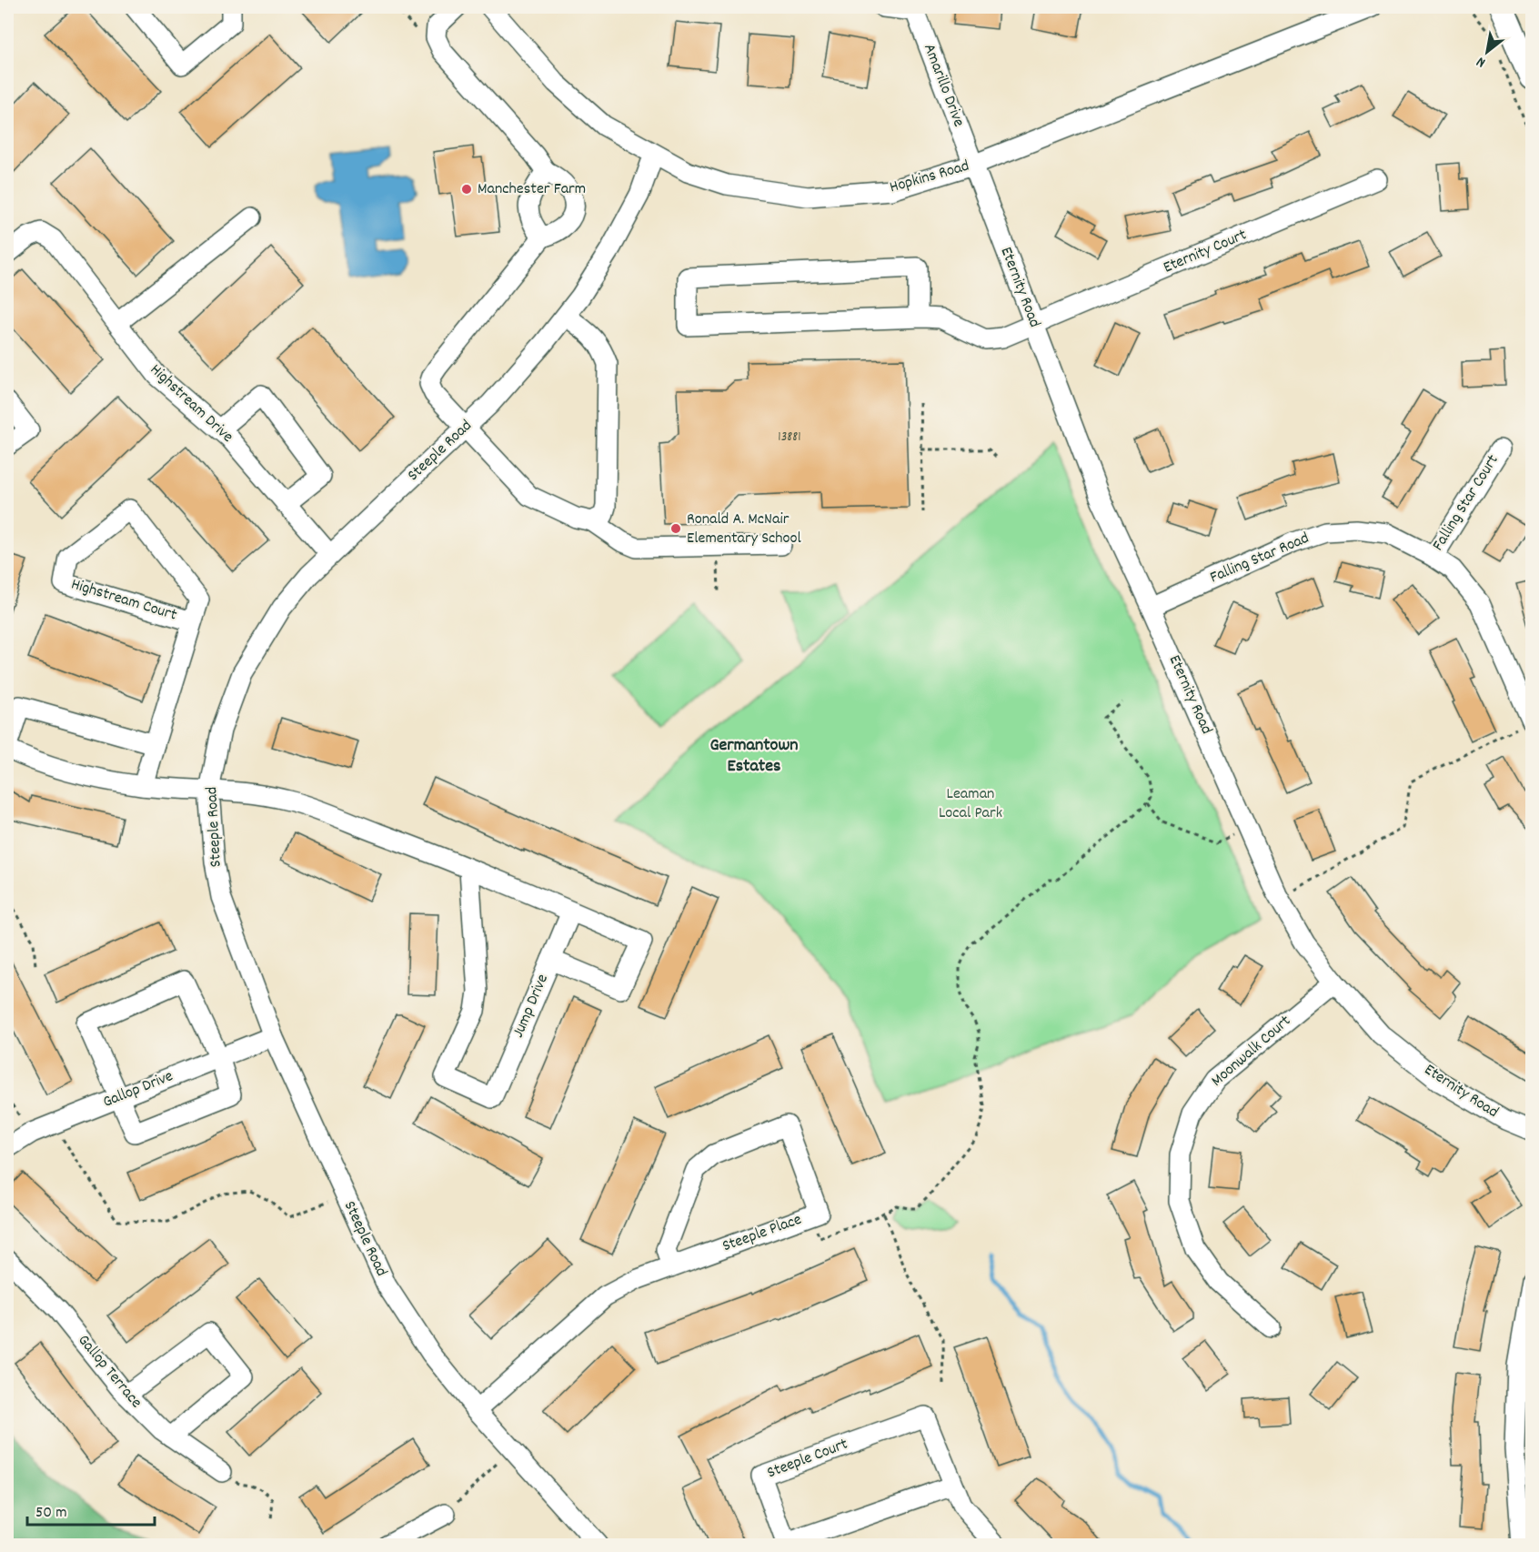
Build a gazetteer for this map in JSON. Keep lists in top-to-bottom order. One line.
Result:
{"streets":{"street":["Amarillo Drive","Hopkins Road","Eternity Court","Eternity Road","Highstream Drive","Steeple Road","Falling Star Court","Falling Star Road","Highstream Court","Jump Drive","Moonwalk Court","Gallop Drive","Steeple Place","Gallop Terrace","Steeple Court"]},"crossings":[["Amarillo Drive","Hopkins Road"],["Amarillo Drive","Eternity Road"],["Hopkins Road","Eternity Road"],["Hopkins Road","Steeple Road"],["Eternity Court","Eternity Road"],["Eternity Road","Falling Star Road"],["Eternity Road","Moonwalk Court"],["Highstream Drive","Steeple Road"],["Steeple Road","Jump Drive"],["Steeple Road","Gallop Drive"],["Steeple Road","Steeple Place"],["Falling Star Court","Falling Star Road"]],"districts":["Germantown Estates"],"parks":["Leaman Local Park"],"places":["Manchester Farm","Ronald A. McNair Elementary School"],"house_numbers":["13881"],"scale_bar":"50 m","north":"bottom left"}
